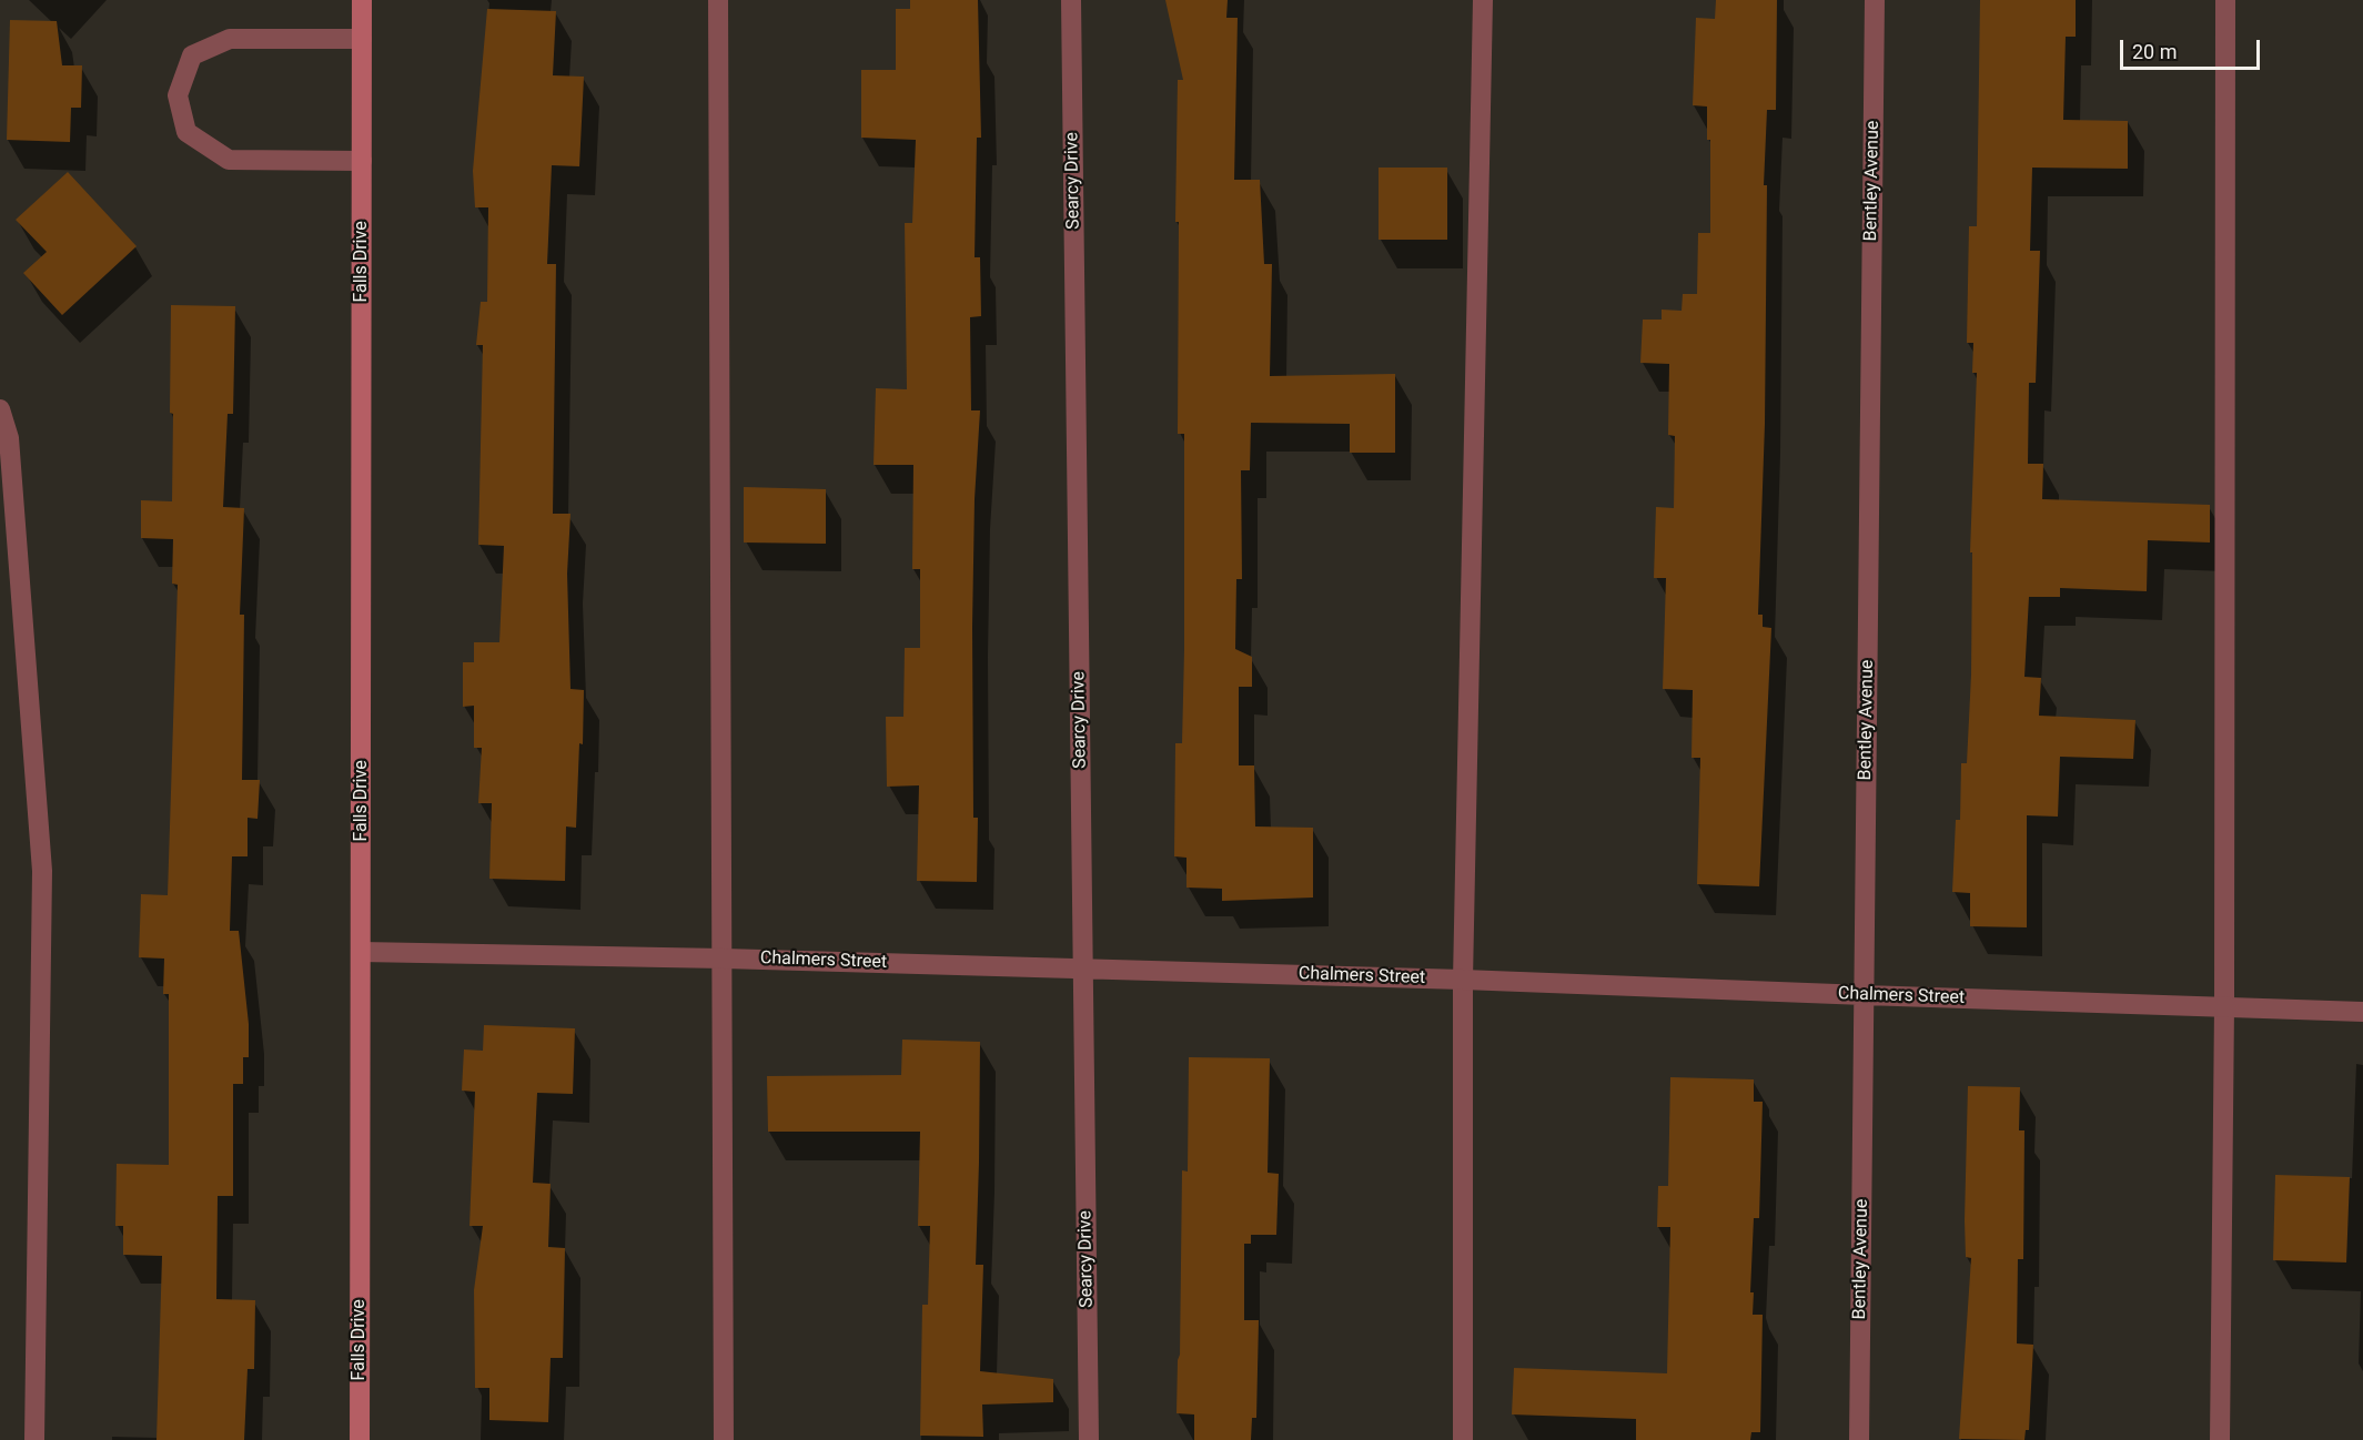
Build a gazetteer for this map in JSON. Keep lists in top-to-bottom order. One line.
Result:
{"streets":{"street":["Searcy Drive","Bentley Avenue","Falls Drive","Chalmers Street"]},"crossings":[["Searcy Drive","Chalmers Street"],["Bentley Avenue","Chalmers Street"],["Falls Drive","Chalmers Street"]],"scale_bar":"20 m"}
